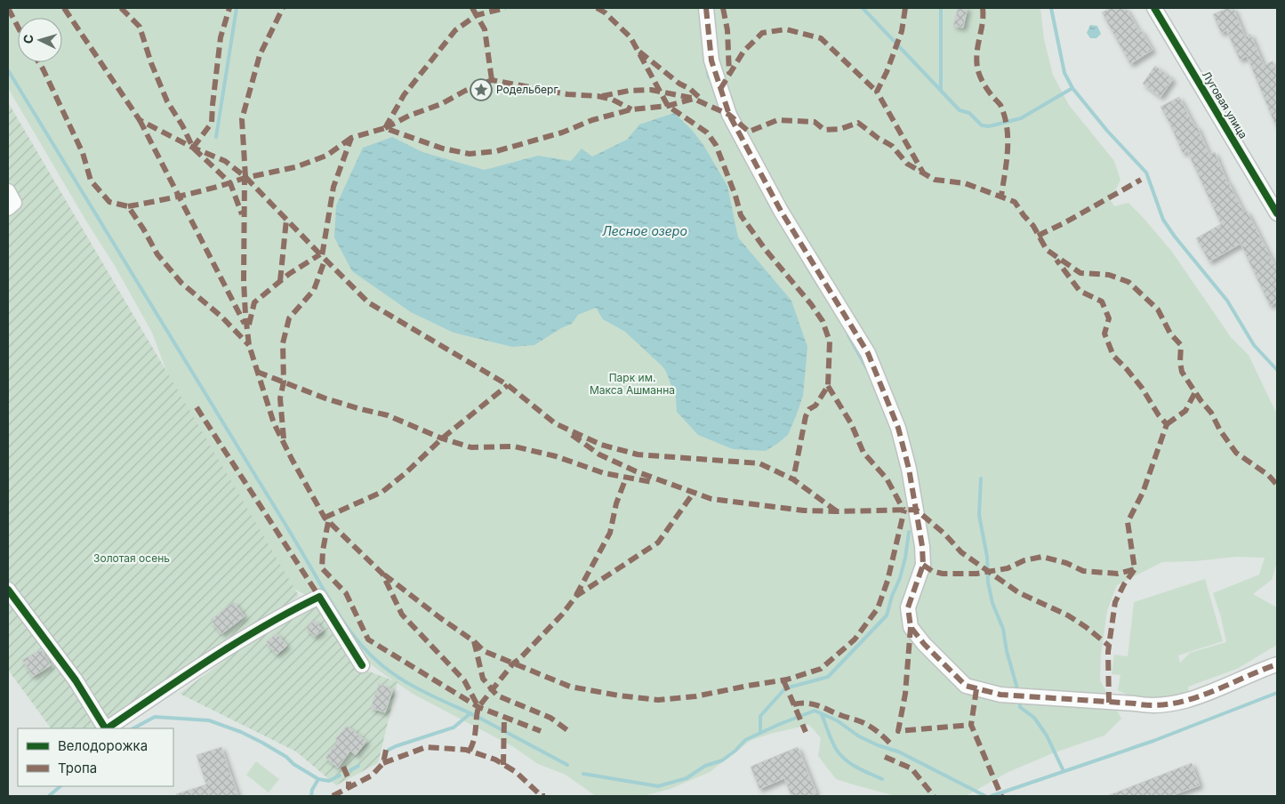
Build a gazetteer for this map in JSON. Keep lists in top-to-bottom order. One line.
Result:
{"streets":{"street":["Луговая улица"]},"water":["Лесное озеро"],"parks":["Парк им. Макса Ашманна","Золотая осень"],"places":{"place":["Родельберг"]},"legend":["Велодорожка","Тропа"],"north":"left"}
